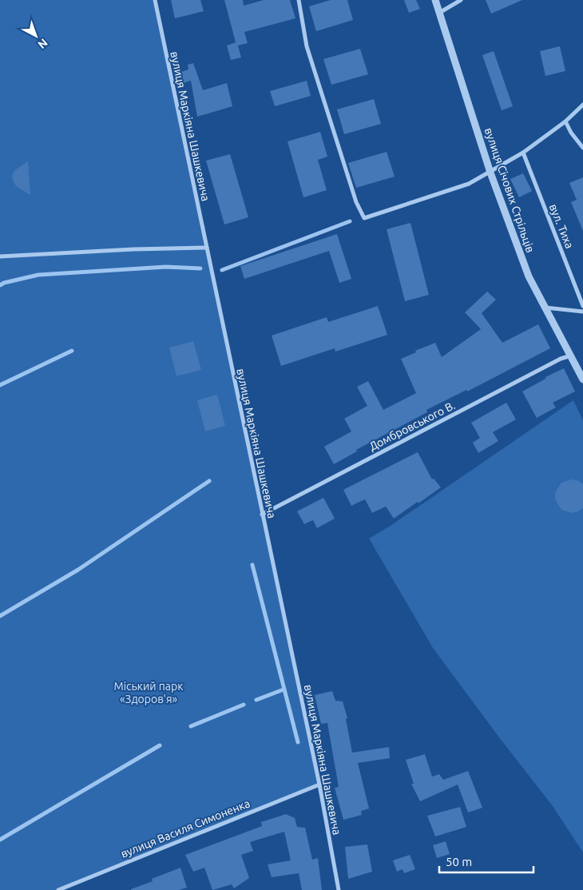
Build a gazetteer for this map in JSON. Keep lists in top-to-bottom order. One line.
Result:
{"streets":{"street":["вулиця Маркіяна Шашкевича","вулиця Січових Стрільців","вул. Тиха","Домбровського В.","вулиця Василя Симоненка"]},"crossings":[["вулиця Маркіяна Шашкевича","Домбровського В."],["вулиця Маркіяна Шашкевича","вулиця Василя Симоненка"],["вулиця Січових Стрільців","Домбровського В."]],"parks":["Міський парк «Здоров'я»"],"scale_bar":"50 m","north":"bottom right"}
